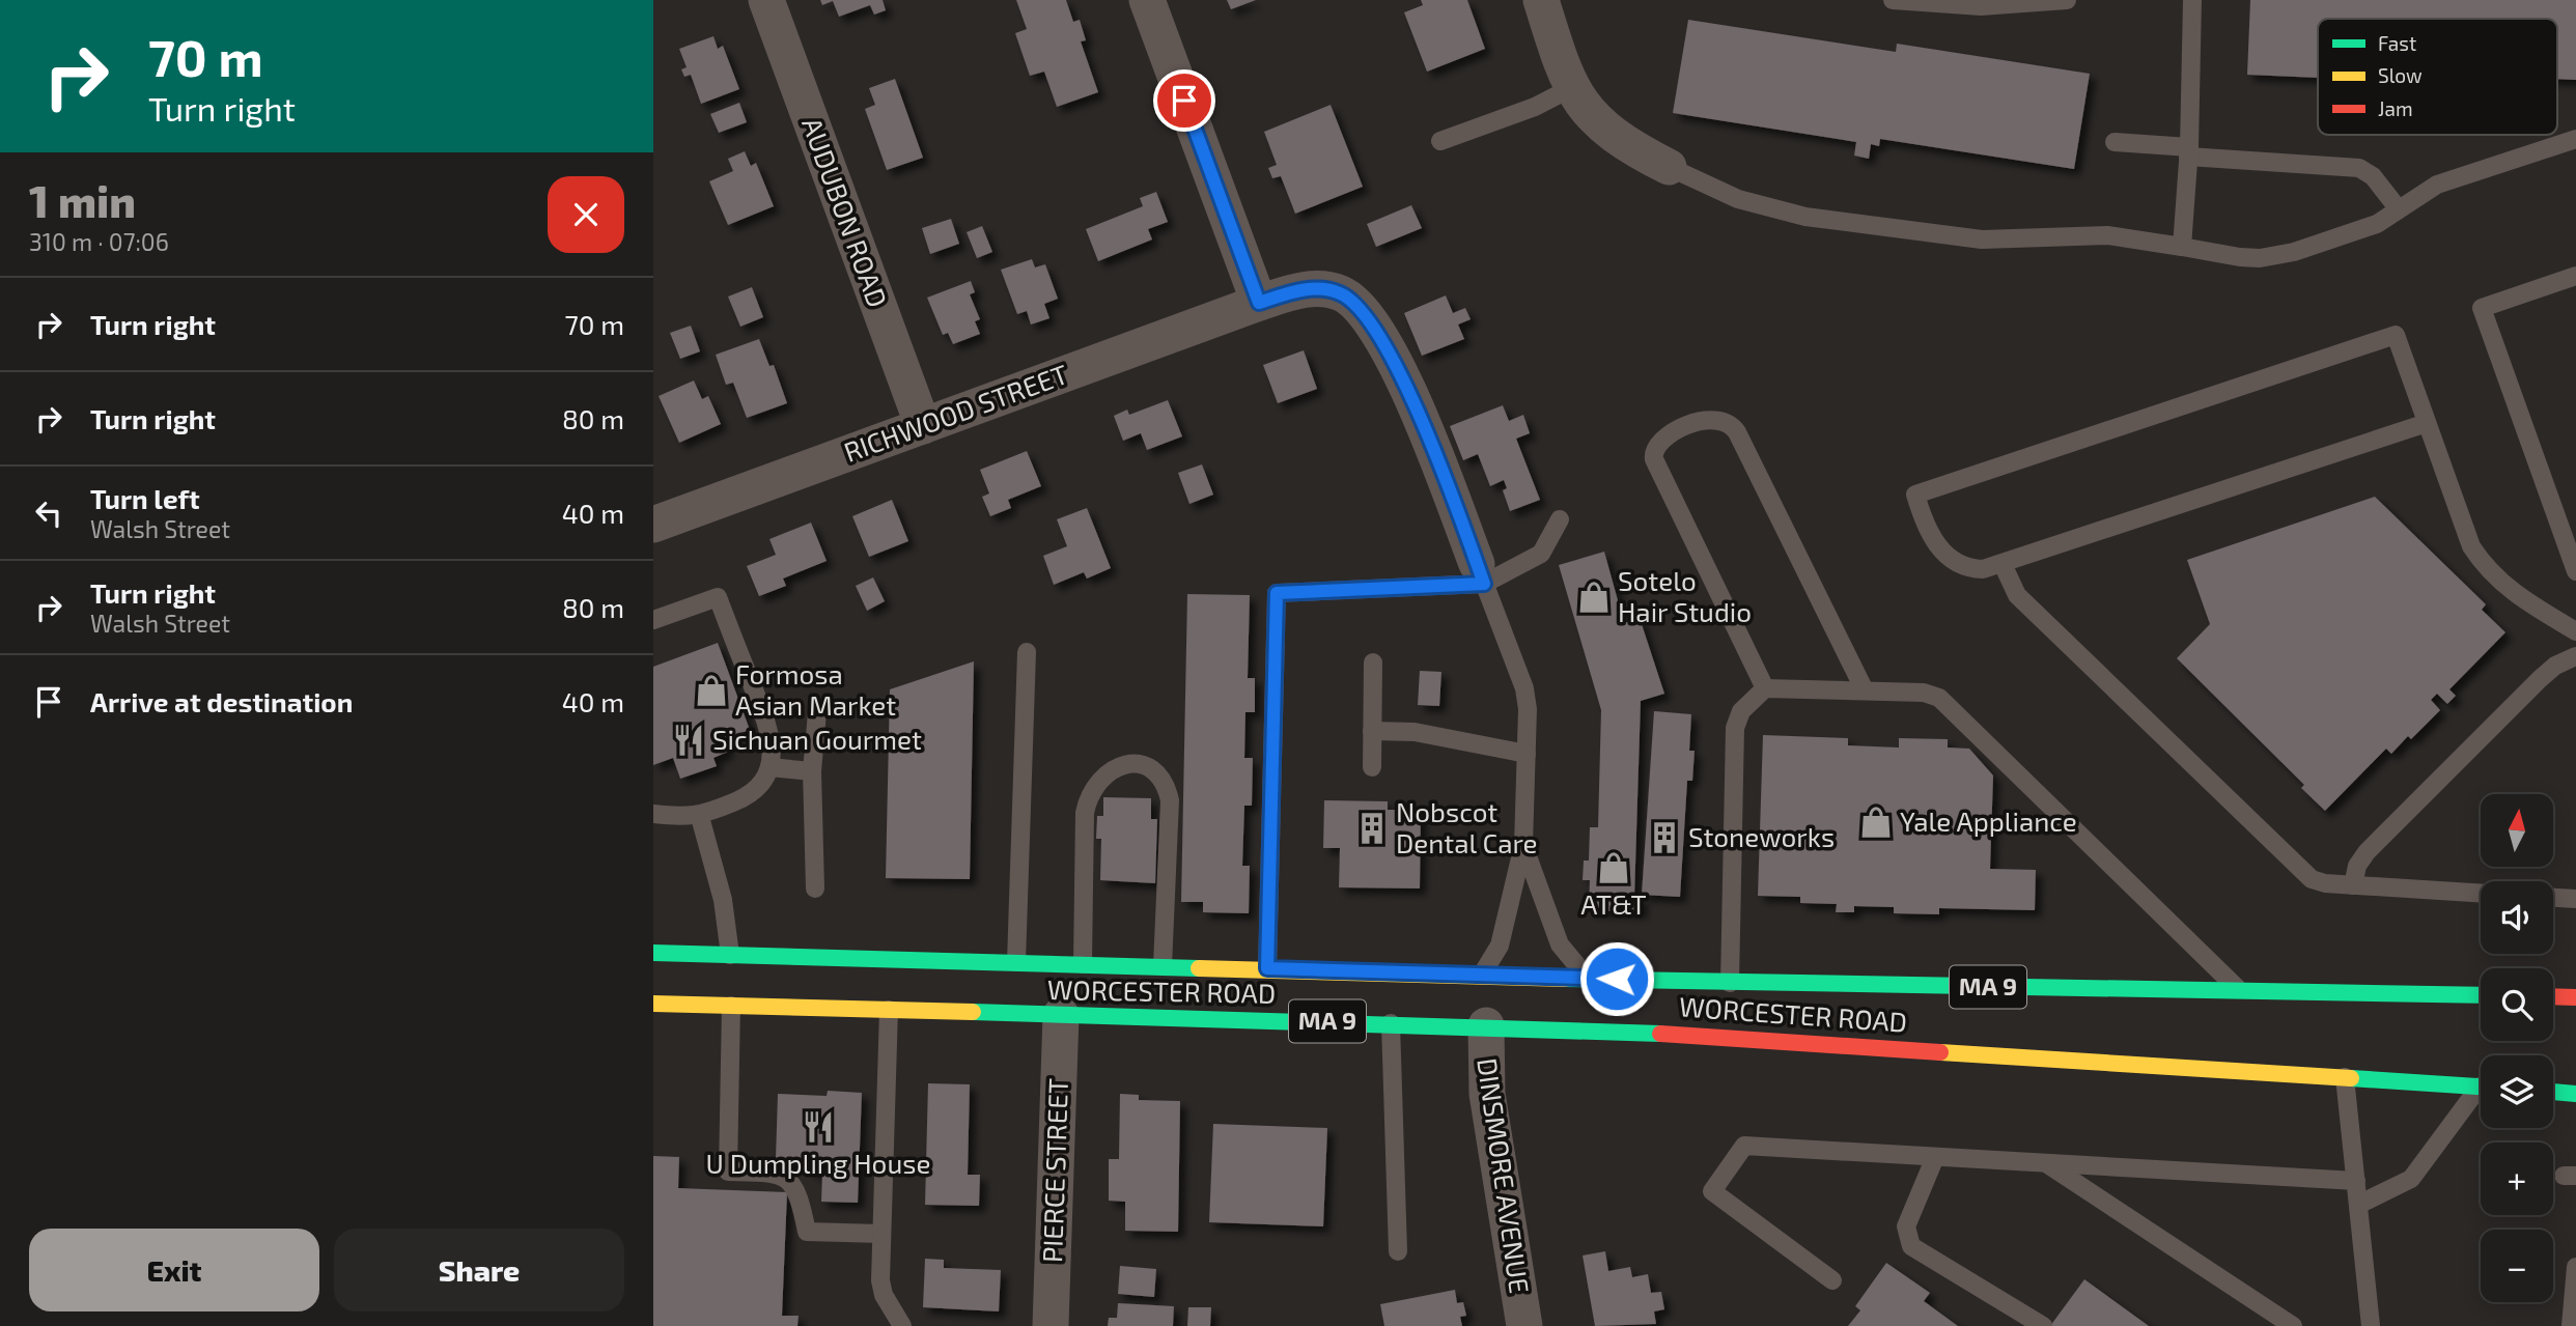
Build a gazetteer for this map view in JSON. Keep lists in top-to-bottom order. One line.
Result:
{"streets":{"highway":["MA 9","WORCESTER ROAD"],"street":["AUDUBON ROAD","RICHWOOD STREET","PIERCE STREET","DINSMORE AVENUE"]},"crossings":[["AUDUBON ROAD","RICHWOOD STREET"],["WORCESTER ROAD","PIERCE STREET"],["WORCESTER ROAD","DINSMORE AVENUE"]],"places":{"shop":["Sotelo Hair Studio","Formosa Asian Market","Yale Appliance","AT&T"],"restaurant":["Sichuan Gourmet","U Dumpling House"],"building":["Nobscot Dental Care","Stoneworks"]},"legend":["Fast","Slow","Jam"],"north":"top","page":{"turn":["70 m","Turn right"],"heading":["1 min","310 m · 07:06"],"list":[{"name":"Turn right","value":"70 m"},{"name":"Turn right","value":"80 m"},{"name":"Turn left","note":"Walsh Street","value":"40 m"},{"name":"Turn right","note":"Walsh Street","value":"80 m"},{"name":"Arrive at destination","value":"40 m"}],"map_buttons":["+","−"],"buttons":["Exit","Share"]}}
